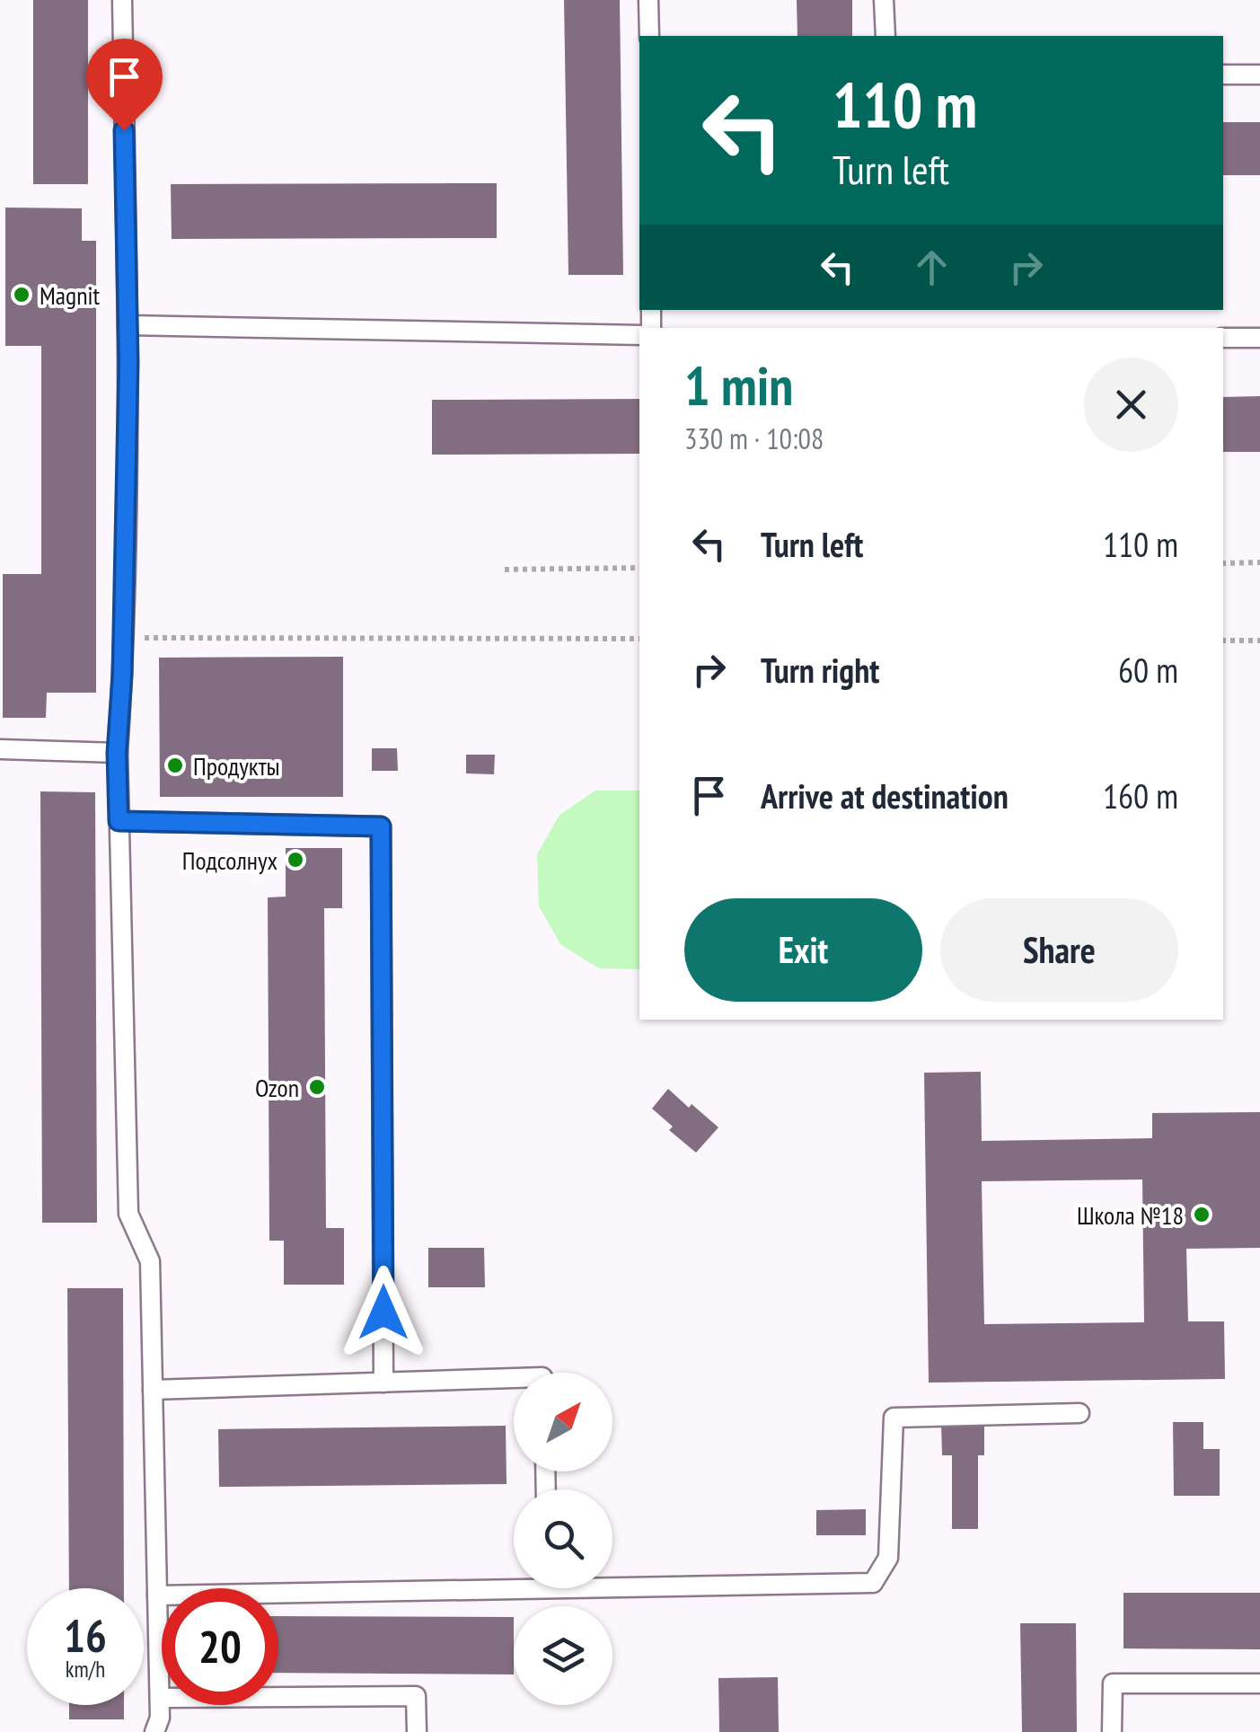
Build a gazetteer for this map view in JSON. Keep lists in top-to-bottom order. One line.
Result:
{"places":["Magnit","Продукты","Подсолнух","Ozon","Школа №18"],"north":"top right","page":{"turn":["110 m","Turn left"],"heading":["1 min","330 m · 10:08"],"list":[{"name":"Turn left","value":"110 m"},{"name":"Turn right","value":"60 m"},{"name":"Arrive at destination","value":"160 m"}],"buttons":["Exit","Share"],"speed":"16 km/h","limit":"20"}}
